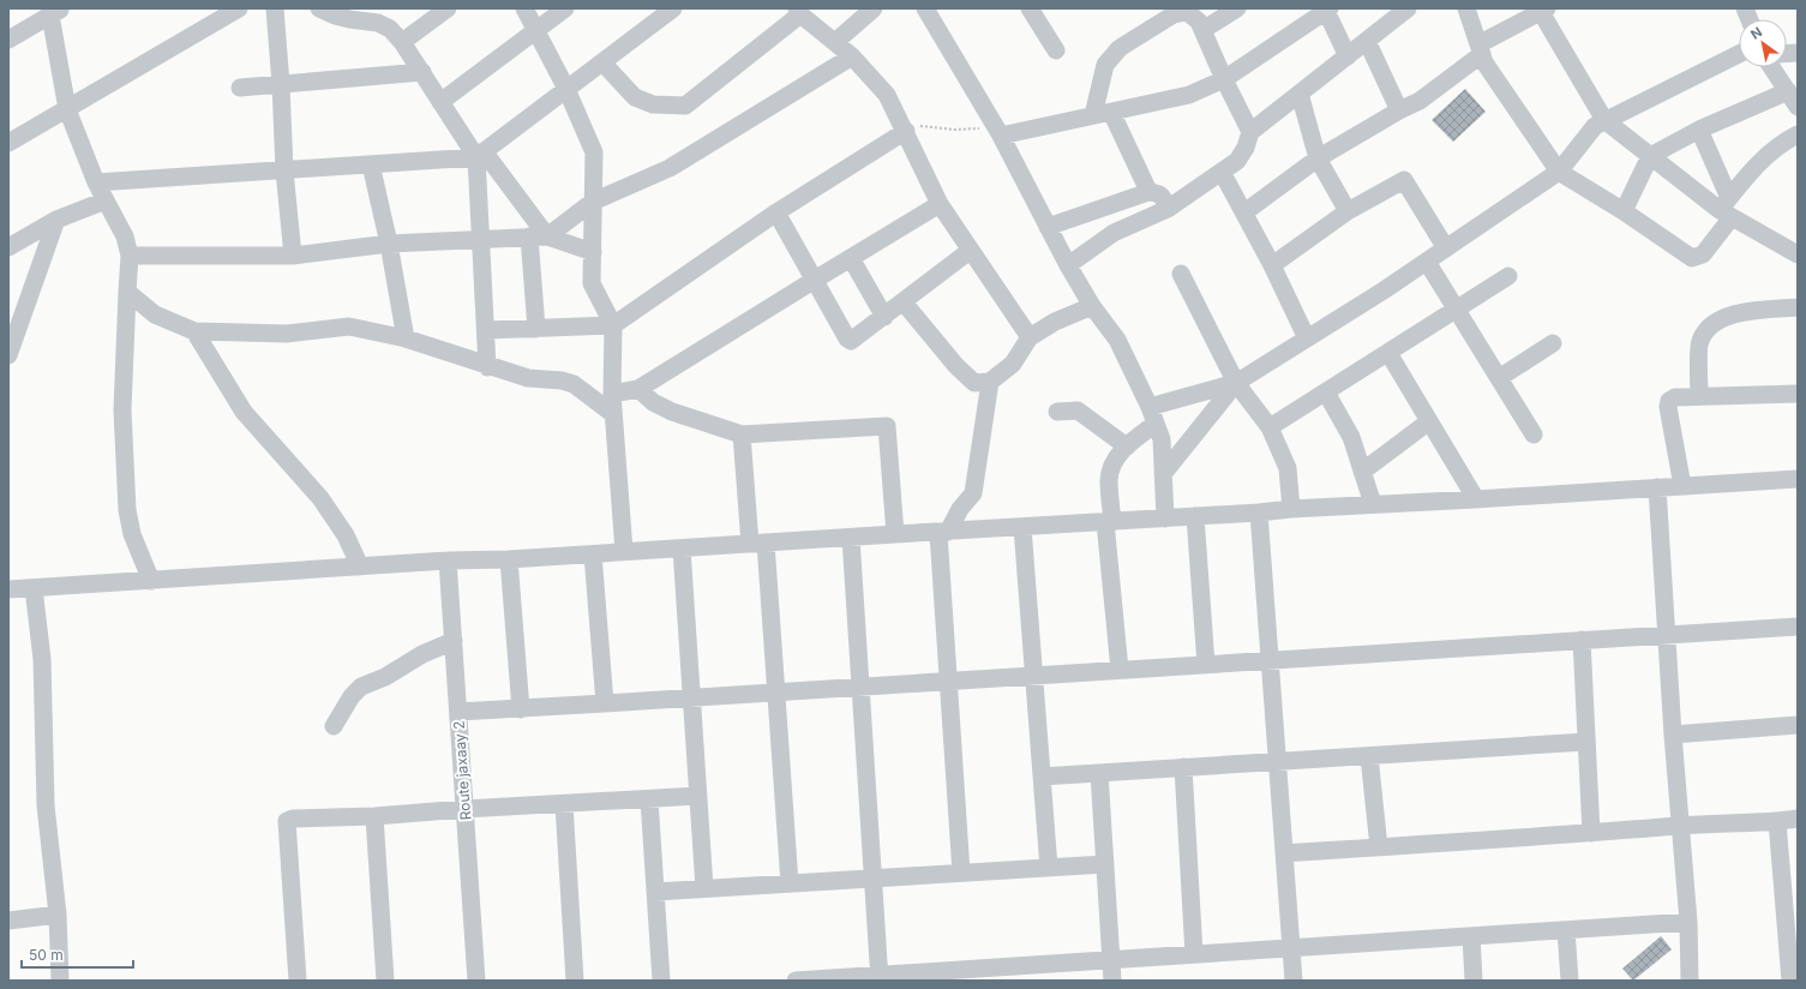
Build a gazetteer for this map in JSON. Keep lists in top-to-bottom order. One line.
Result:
{"streets":{"street":["Route jaxaay 2"]},"scale_bar":"50 m","north":"top left"}
